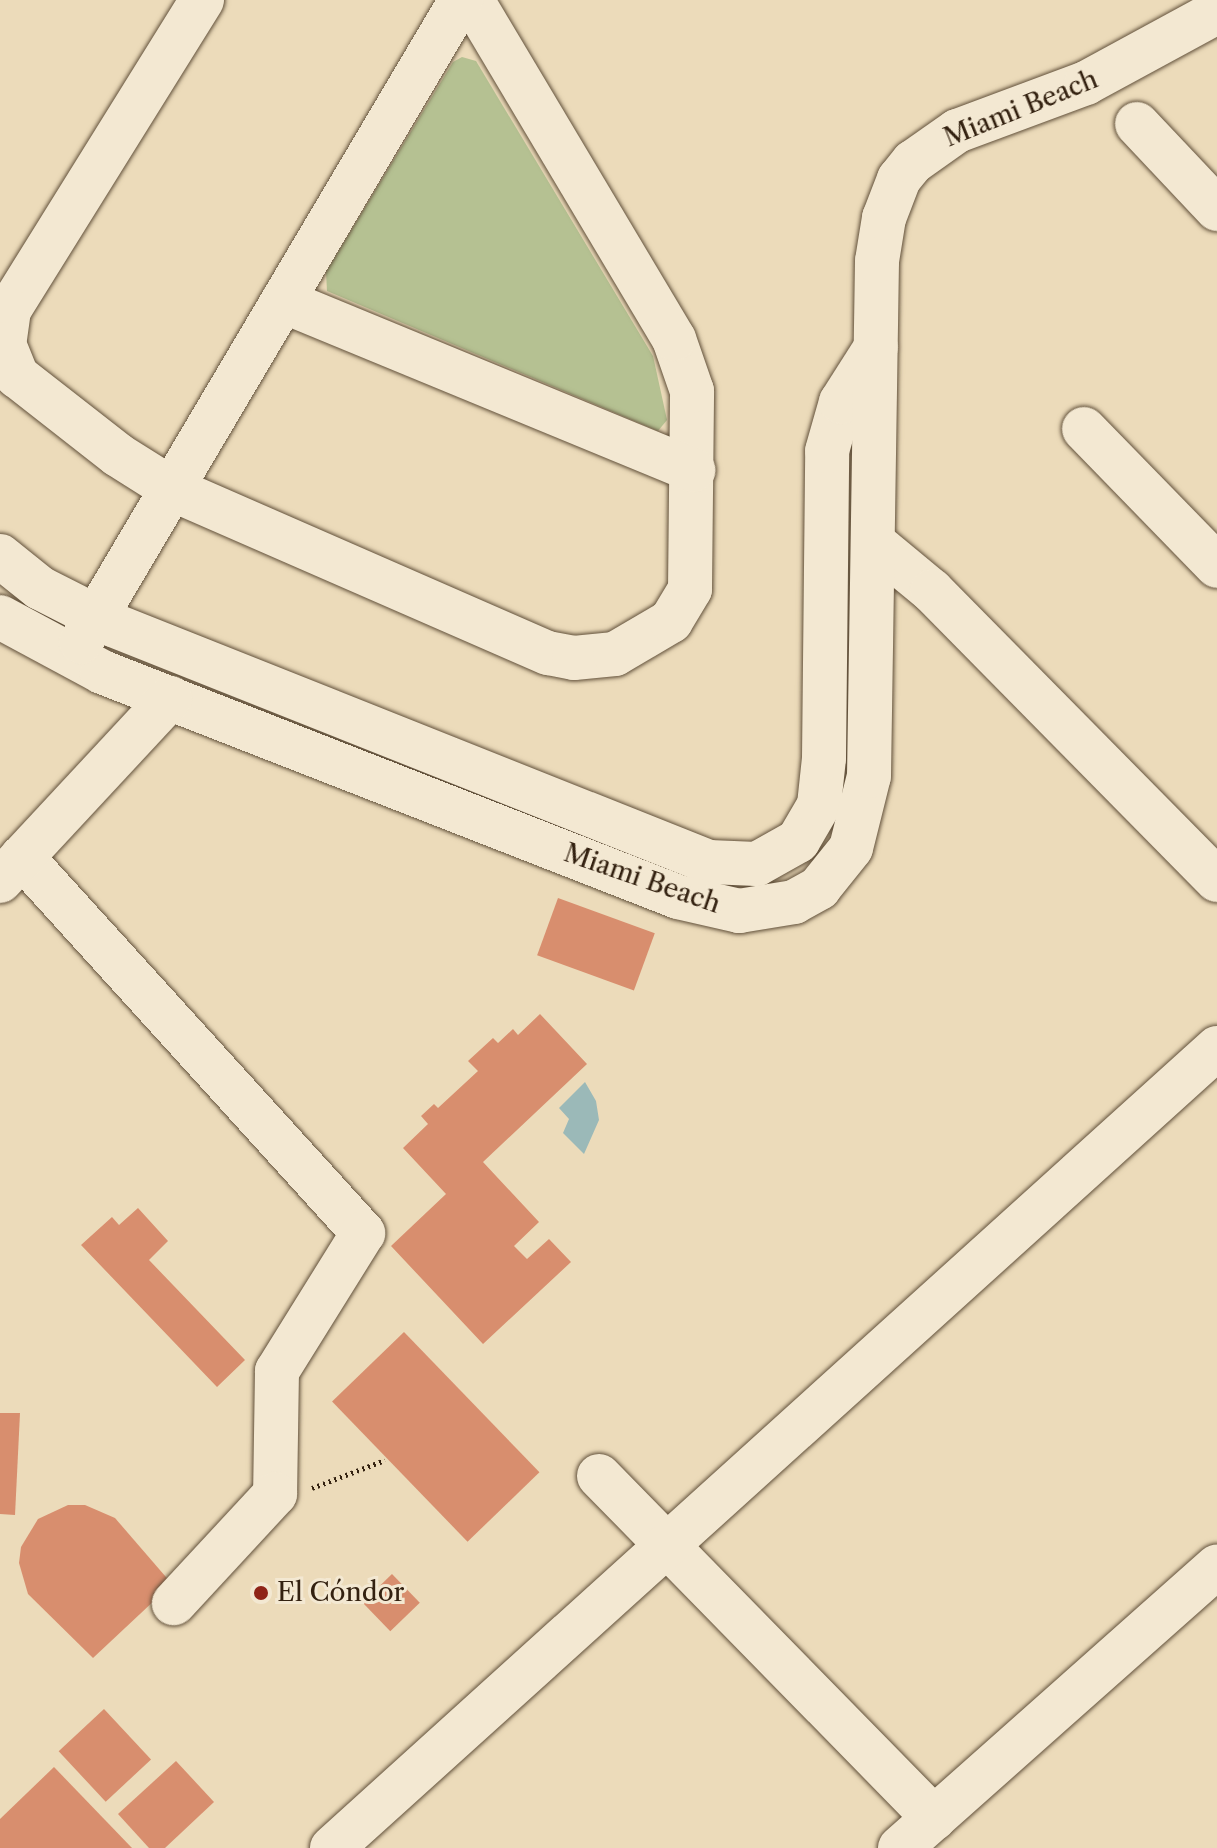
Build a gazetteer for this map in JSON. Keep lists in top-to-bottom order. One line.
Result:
{"streets":{"street":["Miami Beach"]},"places":["El Cóndor"]}
